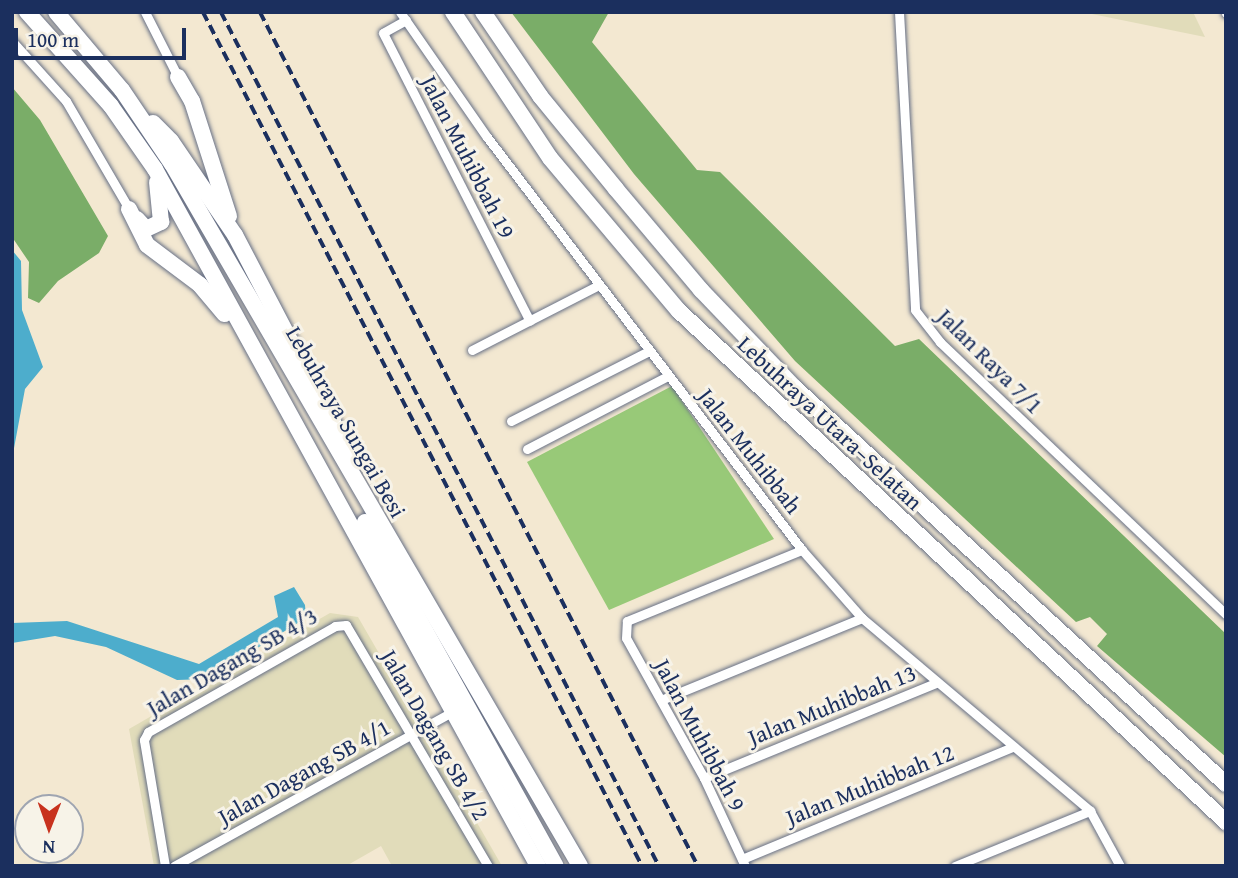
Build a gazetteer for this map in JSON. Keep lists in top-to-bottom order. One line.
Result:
{"streets":{"highway":["Lebuhraya Sungai Besi","Lebuhraya Utara–Selatan"],"street":["Jalan Muhibbah 19","Jalan Raya 7/1","Jalan Muhibbah","Jalan Dagang SB 4/3","Jalan Muhibbah 13","Jalan Dagang SB 4/2","Jalan Muhibbah 9","Jalan Dagang SB 4/1","Jalan Muhibbah 12"]},"crossings":[["Jalan Muhibbah 19","Jalan Muhibbah"],["Lebuhraya Sungai Besi","Jalan Dagang SB 4/1"],["Jalan Muhibbah","Jalan Muhibbah 13"],["Jalan Muhibbah","Jalan Muhibbah 9"],["Jalan Muhibbah","Jalan Muhibbah 12"],["Jalan Dagang SB 4/3","Jalan Dagang SB 4/2"],["Jalan Muhibbah 13","Jalan Muhibbah 9"],["Jalan Dagang SB 4/2","Jalan Dagang SB 4/1"],["Jalan Muhibbah 9","Jalan Muhibbah 12"]],"scale_bar":"100 m","north":"bottom"}
